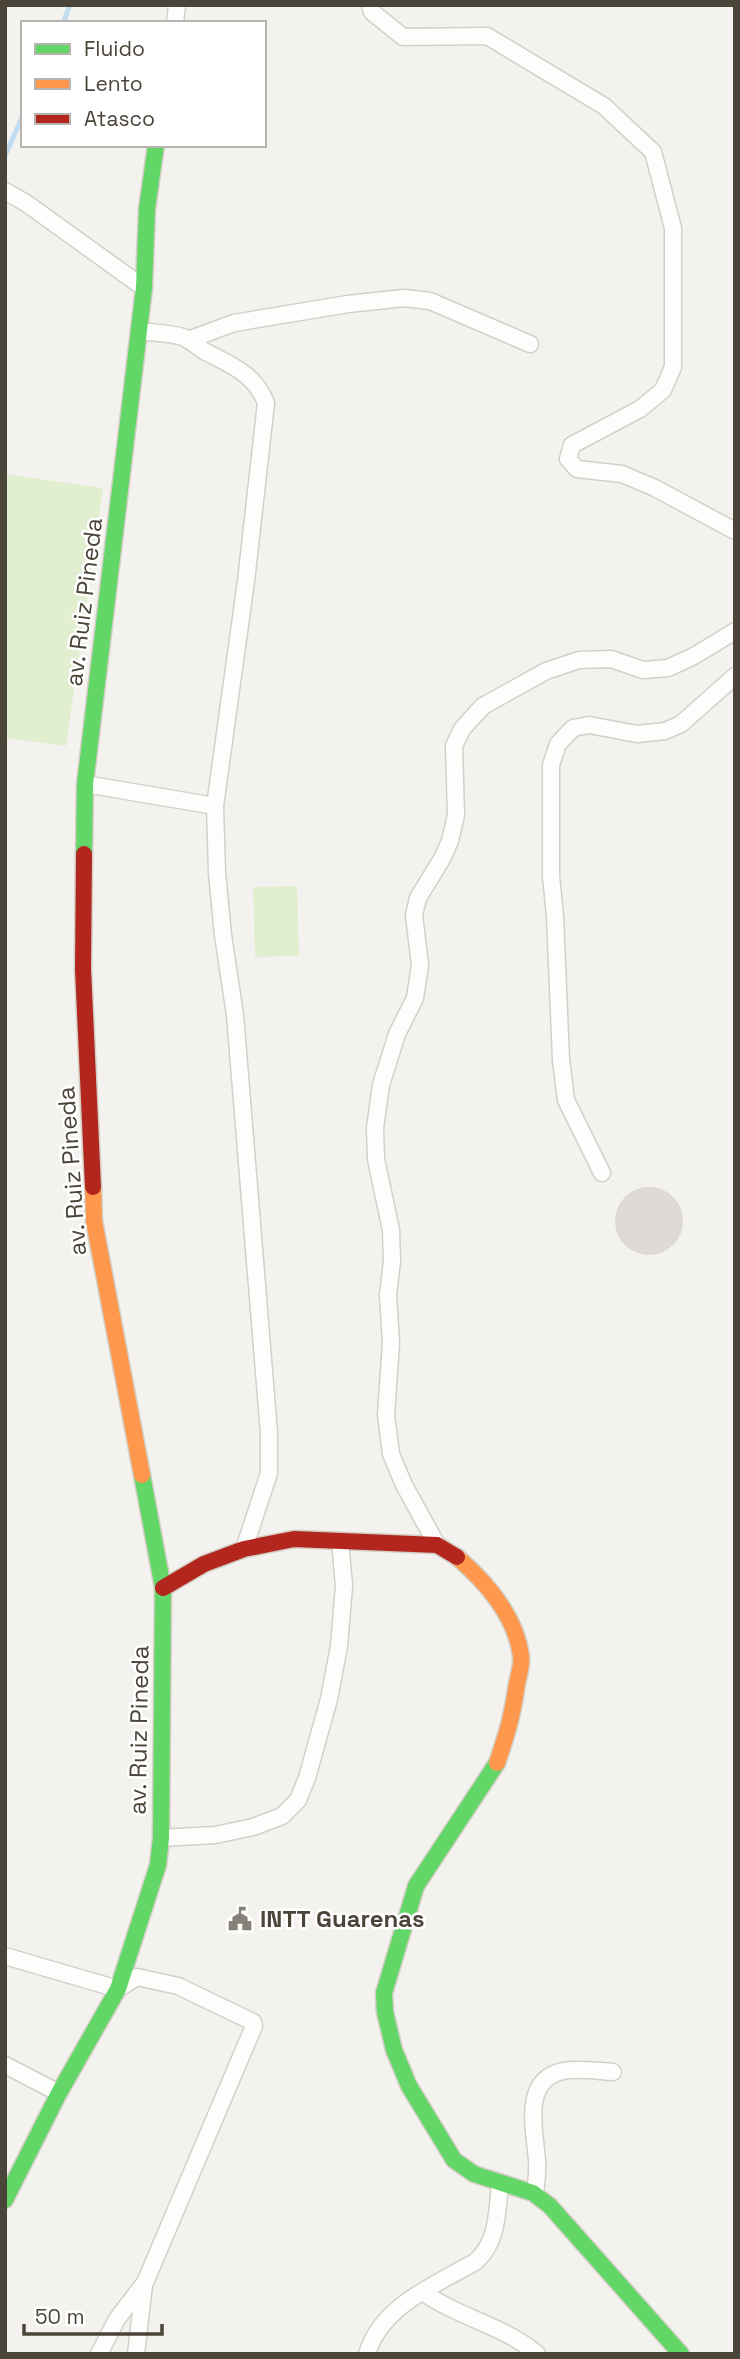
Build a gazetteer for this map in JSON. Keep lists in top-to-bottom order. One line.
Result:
{"streets":{"street":["av. Ruiz Pineda"]},"places":{"public building":["INTT Guarenas"]},"legend":["Fluido","Lento","Atasco"],"scale_bar":"50 m"}
